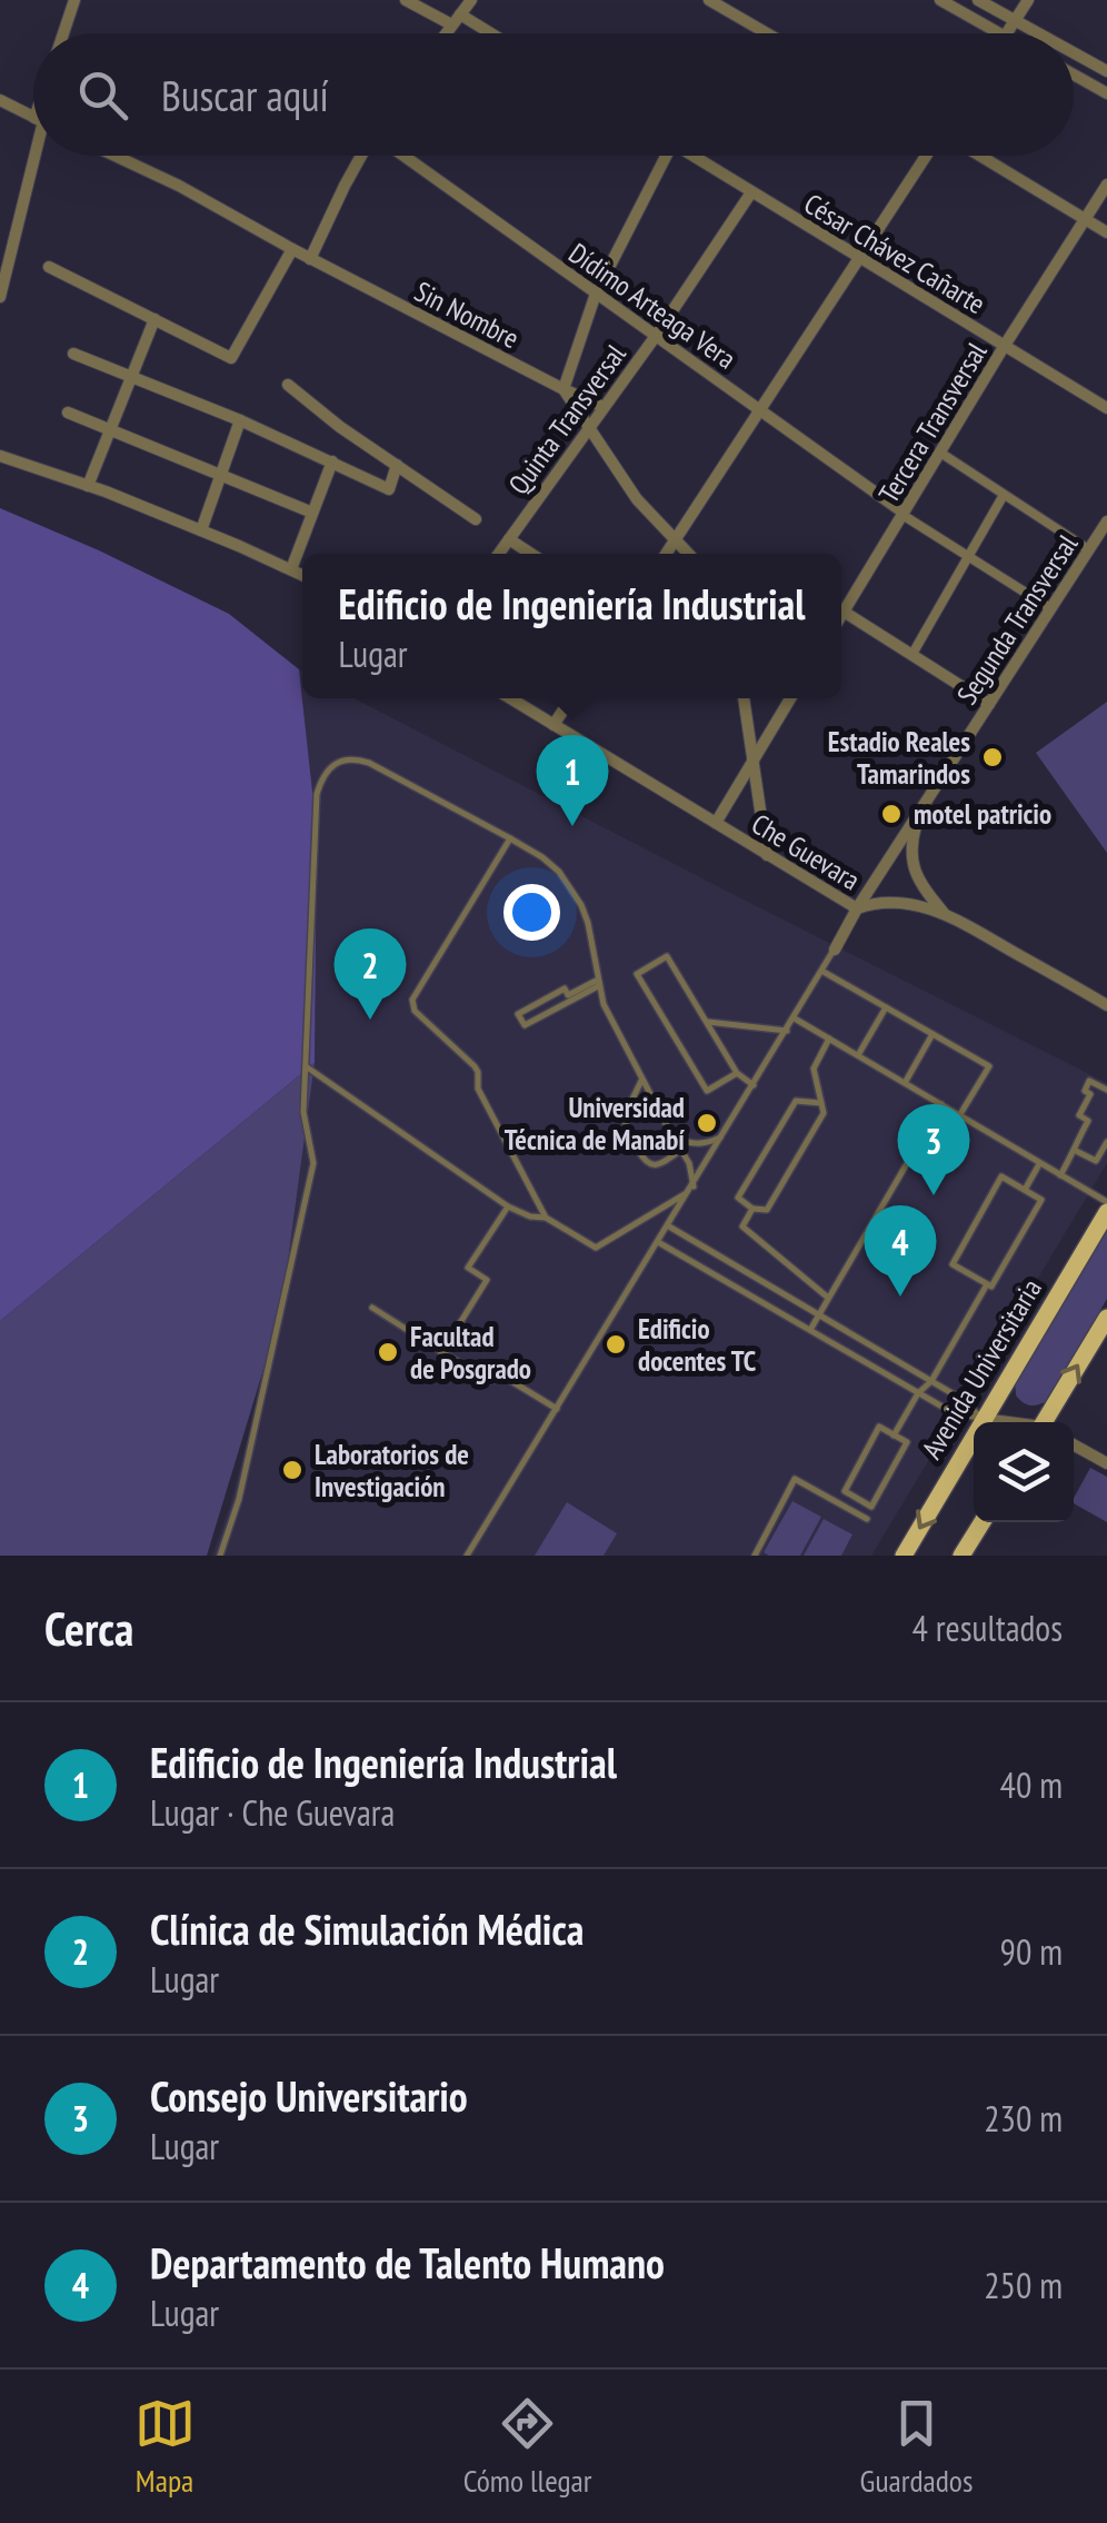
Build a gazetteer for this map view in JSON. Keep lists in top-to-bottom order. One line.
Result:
{"streets":{"main road":["Avenida Universitaria"],"street":["César Chávez Cañarte","Dídimo Arteaga Vera","Sin Nombre","Quinta Transversal","Tercera Transversal","Segunda Transversal","Che Guevara"]},"crossings":[["César Chávez Cañarte","Quinta Transversal"],["César Chávez Cañarte","Tercera Transversal"],["Dídimo Arteaga Vera","Quinta Transversal"],["Dídimo Arteaga Vera","Tercera Transversal"],["Sin Nombre","Quinta Transversal"],["Segunda Transversal","Che Guevara"]],"one_way":["Avenida Universitaria"],"places":["Estadio Reales Tamarindos","motel patricio","Universidad Técnica de Manabí","Edificio docentes TC","Facultad de Posgrado","Laboratorios de Investigación"],"page":{"search":"Buscar aquí","popup":["Edificio de Ingeniería Industrial","Lugar"],"pins":["1","2","3","4"],"heading":["Cerca","4 resultados"],"list":[{"mark":"1","name":"Edificio de Ingeniería Industrial","note":"Lugar · Che Guevara","value":"40 m"},{"mark":"2","name":"Clínica de Simulación Médica","note":"Lugar","value":"90 m"},{"mark":"3","name":"Consejo Universitario","note":"Lugar","value":"230 m"},{"mark":"4","name":"Departamento de Talento Humano","note":"Lugar","value":"250 m"}],"nav":["Mapa","Cómo llegar","Guardados"]}}
